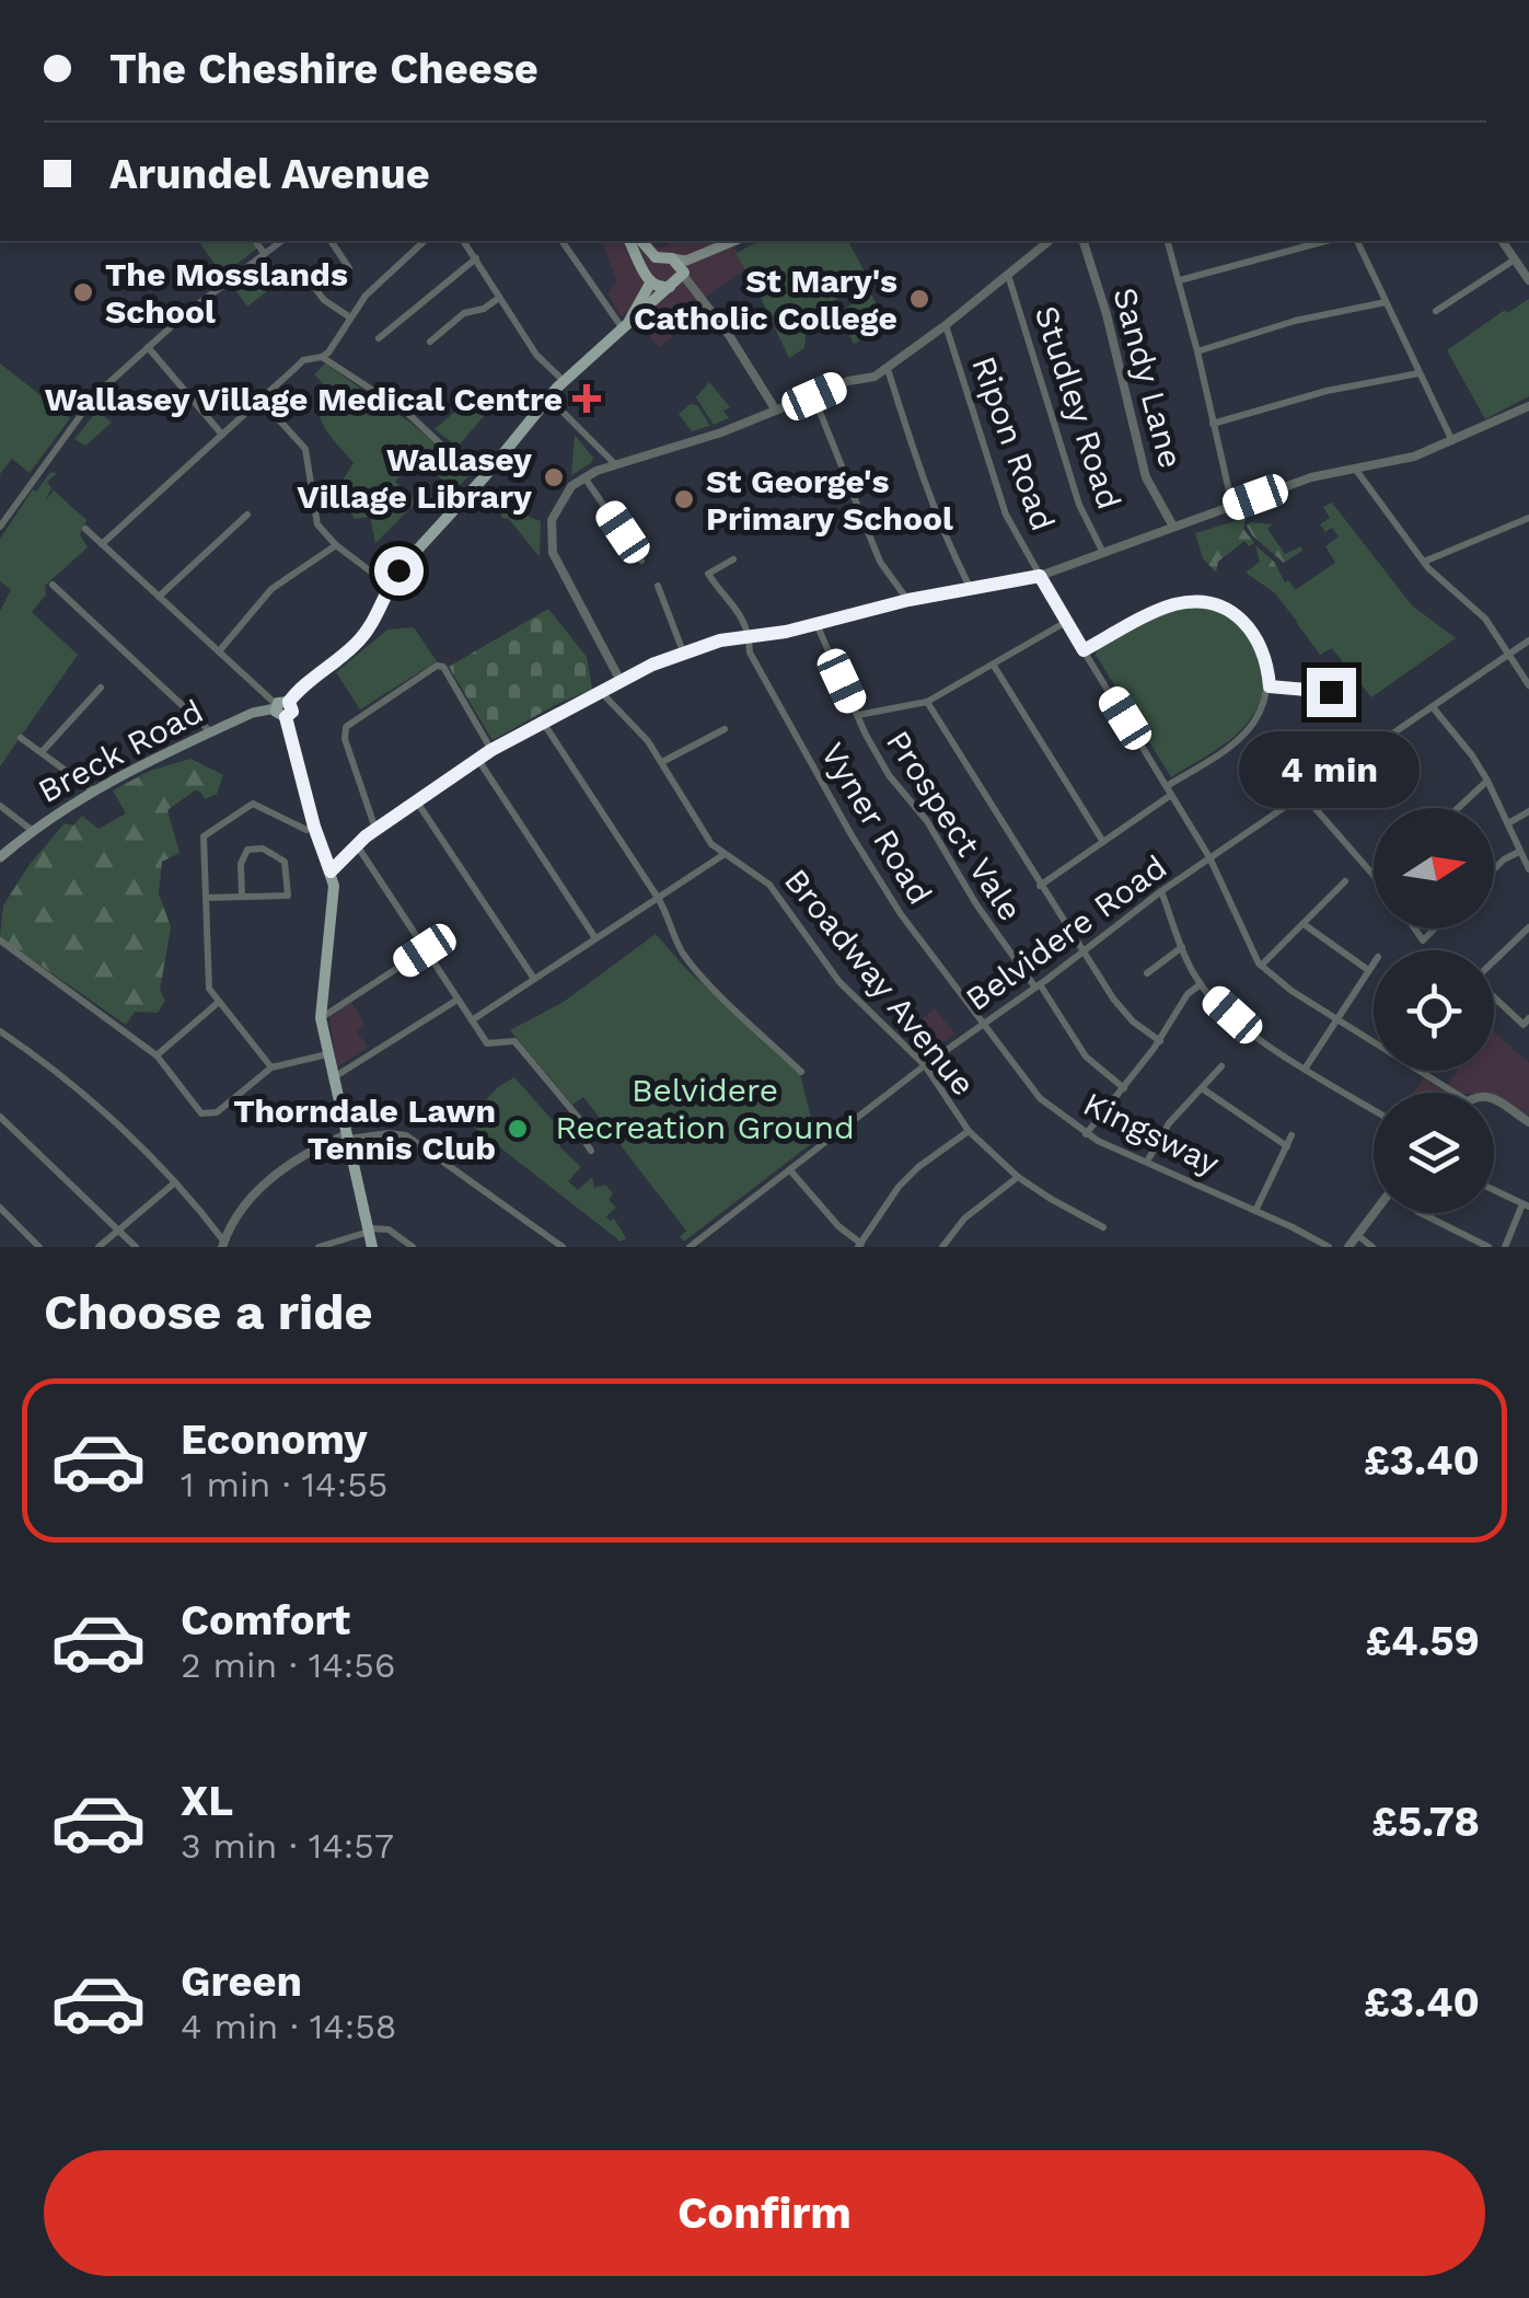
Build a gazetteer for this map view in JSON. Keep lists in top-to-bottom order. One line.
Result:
{"streets":{"main road":["Breck Road"],"street":["Sandy Lane","Studley Road","Ripon Road","Vyner Road","Prospect Vale","Belvidere Road","Broadway Avenue","Kingsway"]},"crossings":[["Ripon Road","Belvidere Road"],["Vyner Road","Belvidere Road"],["Vyner Road","Kingsway"],["Prospect Vale","Belvidere Road"],["Belvidere Road","Broadway Avenue"],["Belvidere Road","Kingsway"]],"parks":["Belvidere Recreation Ground"],"places":{"other":["The Mosslands School","St Mary's Catholic College","Wallasey Village Library","St George's Primary School","Thorndale Lawn Tennis Club"],"health":["Wallasey Village Medical Centre"]},"north":"right","page":{"banner":["The Cheshire Cheese","Arundel Avenue"],"bubble":"4 min","heading":"Choose a ride","list":[{"name":"Economy","note":"1 min · 14:55","value":"£3.40"},{"name":"Comfort","note":"2 min · 14:56","value":"£4.59"},{"name":"XL","note":"3 min · 14:57","value":"£5.78"},{"name":"Green","note":"4 min · 14:58","value":"£3.40"}],"buttons":"Confirm"}}
